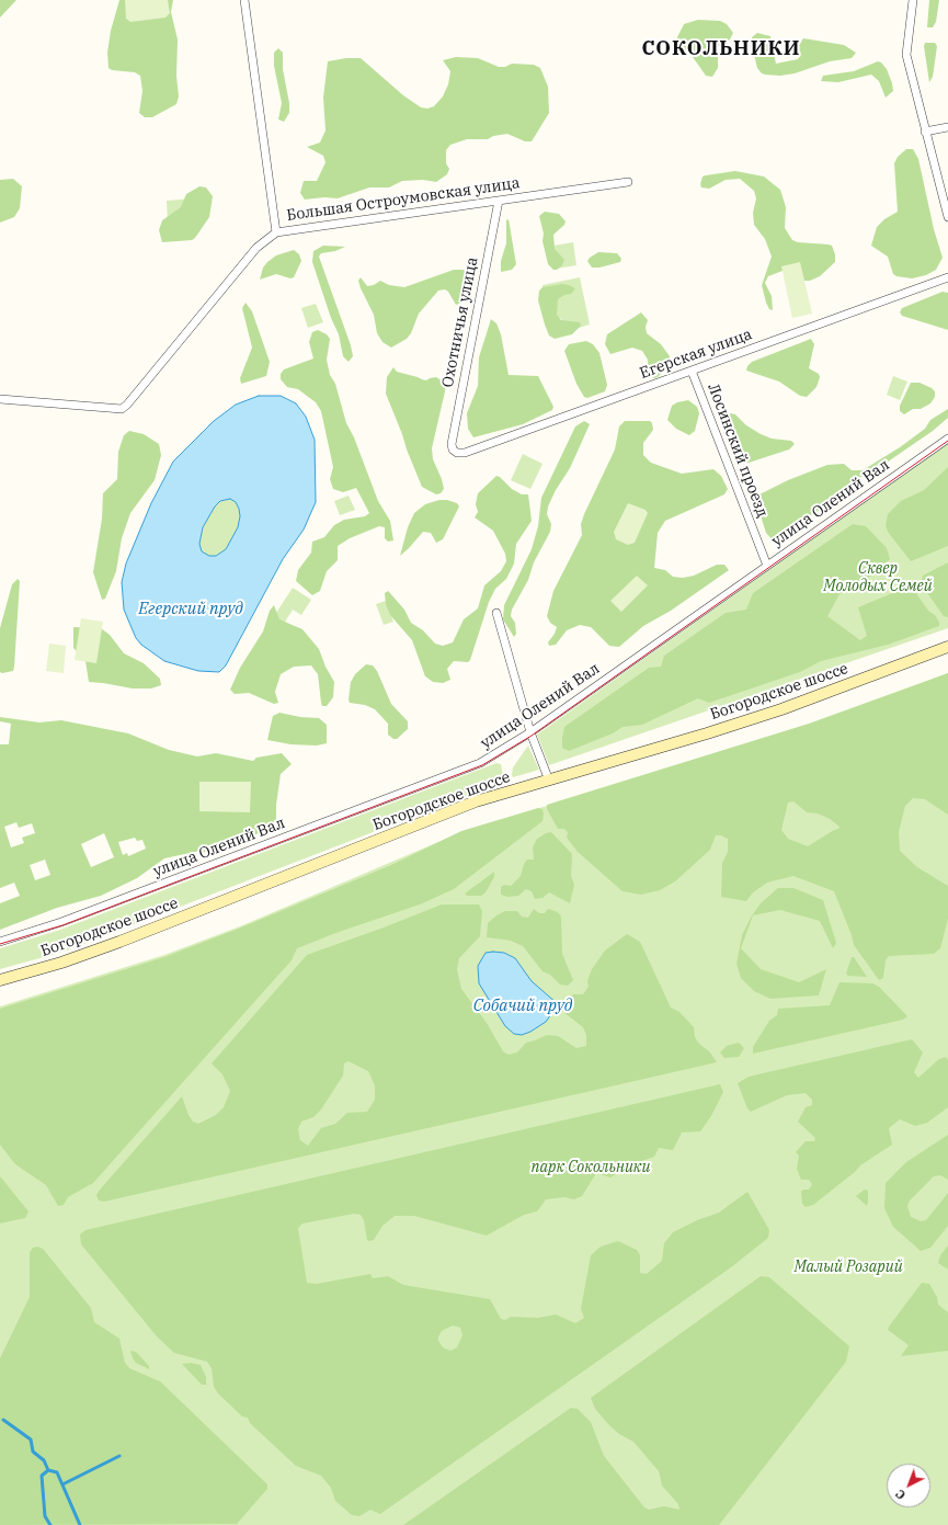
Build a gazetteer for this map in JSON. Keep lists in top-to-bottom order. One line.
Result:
{"streets":{"main road":["Богородское шоссе"],"street":["Большая Остроумовская улица","Охотничья улица","Егерская улица","Лосинский проезд","улица Олений Вал"]},"crossings":[["Большая Остроумовская улица","Охотничья улица"],["Охотничья улица","Егерская улица"],["Егерская улица","Лосинский проезд"],["Лосинский проезд","улица Олений Вал"]],"districts":["СОКОЛЬНИКИ"],"water":["Егерский пруд","Собачий пруд"],"parks":["Сквер Молодых Семей","парк Сокольники","Малый Розарий"],"north":"bottom left"}
